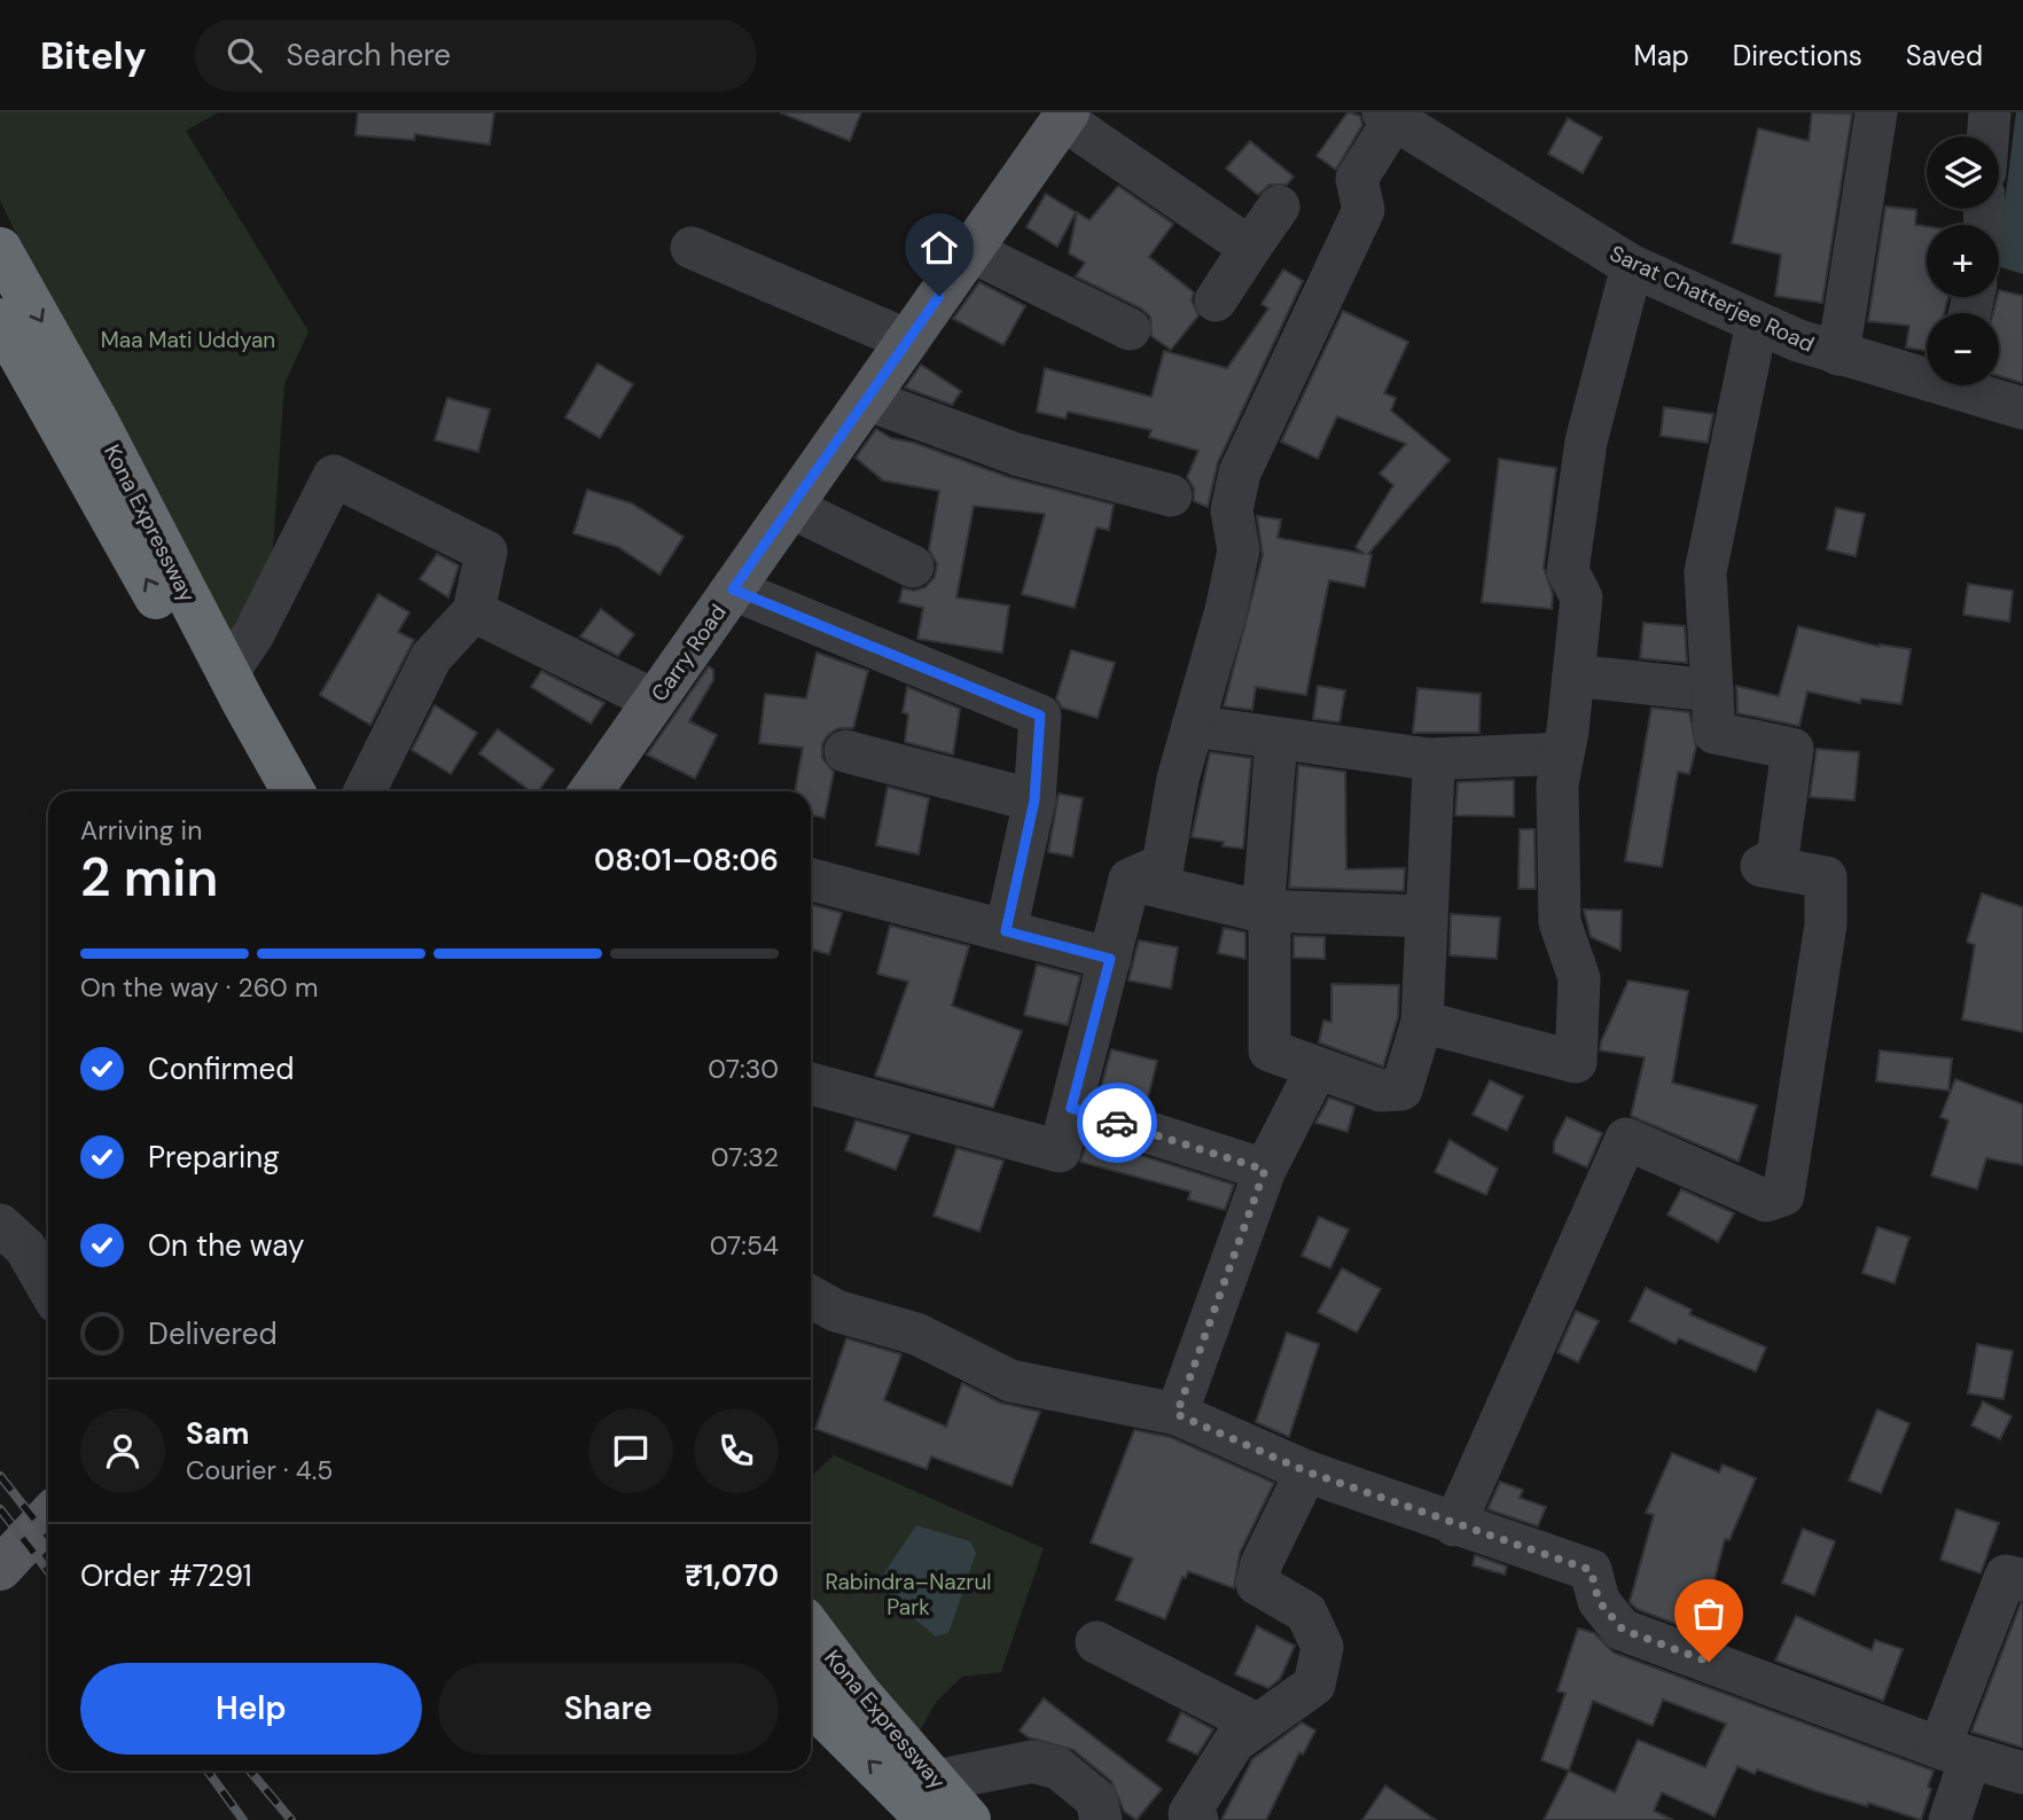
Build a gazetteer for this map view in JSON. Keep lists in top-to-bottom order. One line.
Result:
{"streets":{"highway":["Kona Expressway"],"main road":["Carry Road"],"street":["Sarat Chatterjee Road"]},"parks":["Maa Mati Uddyan","Rabindra–Nazrul Park"],"page":{"header":"Bitely","search":"Search here","nav":["Map","Directions","Saved"],"map_buttons":["+","−"],"heading":["2 min","Arriving in","08:01–08:06"],"panel":["Sam","Courier · 4.5","Order #7291","₹1,070"],"bar":"On the way · 260 m","list":[["Confirmed","07:30"],["Preparing","07:32"],["On the way","07:54"],"Delivered"],"buttons":["Help","Share"]}}
